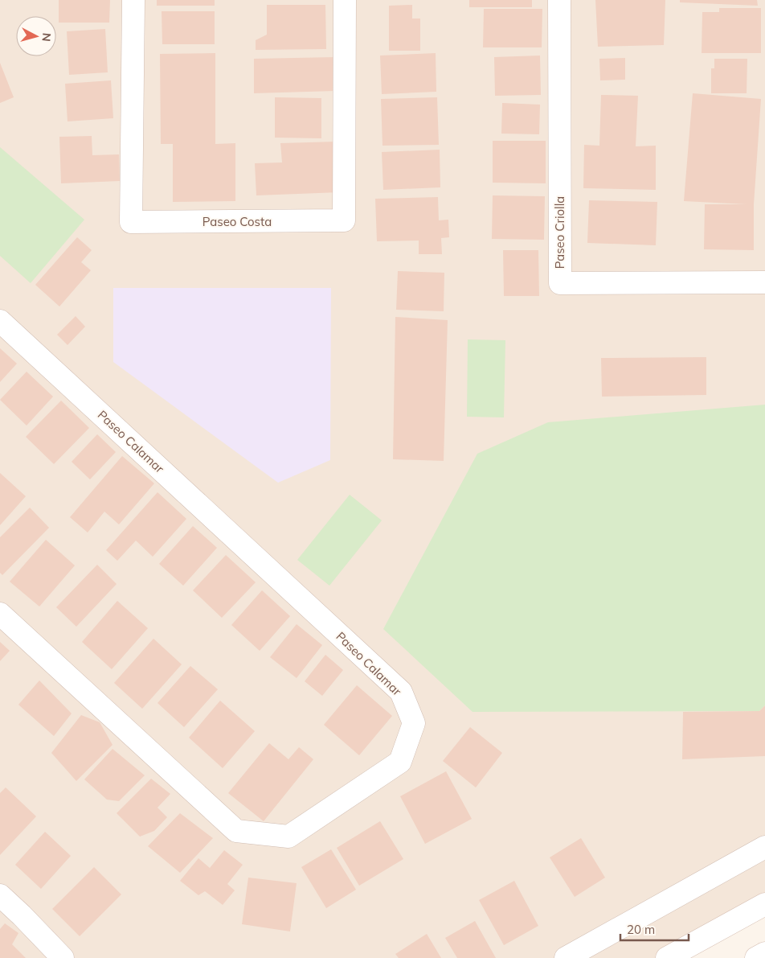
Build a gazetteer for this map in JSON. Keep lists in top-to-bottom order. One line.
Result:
{"streets":{"street":["Paseo Costa","Paseo Criolla","Paseo Calamar"]},"scale_bar":"20 m","north":"right"}
